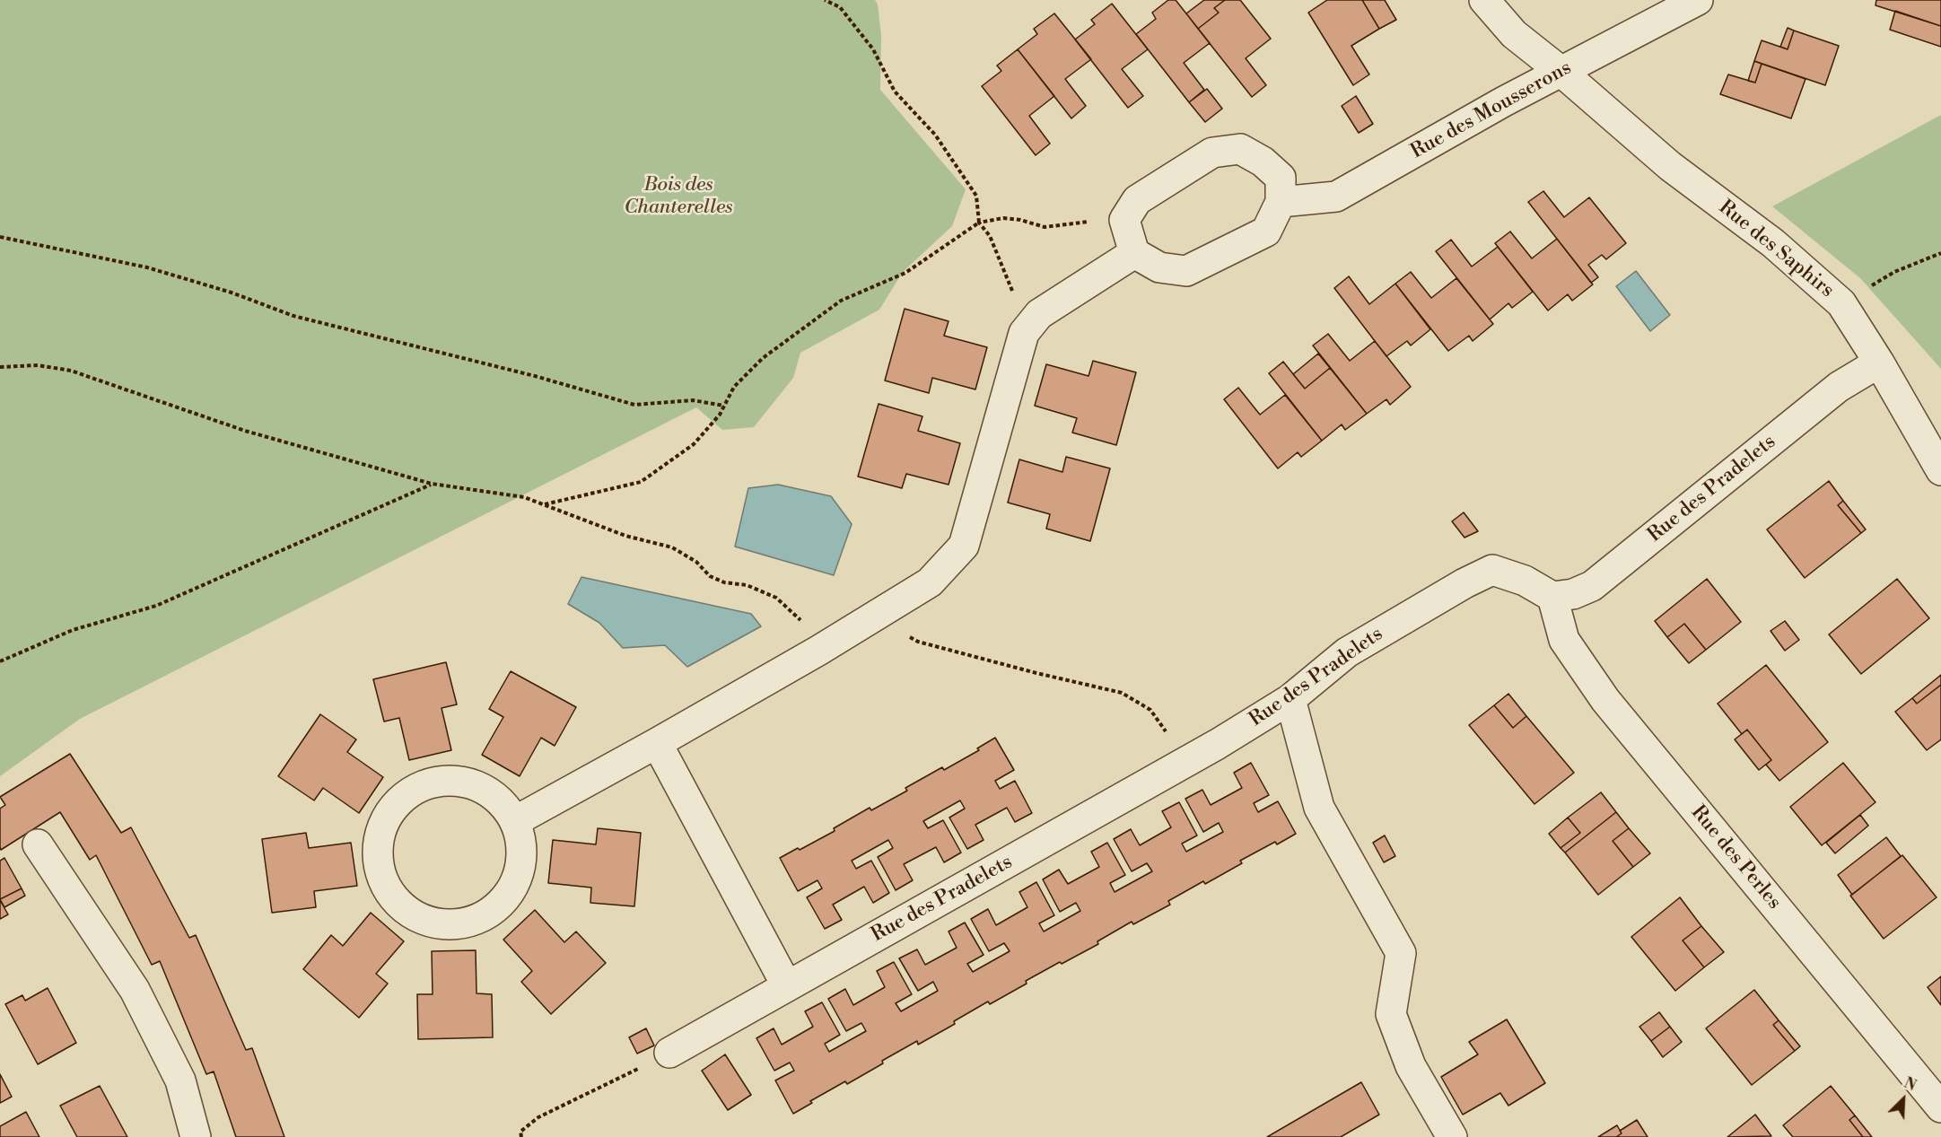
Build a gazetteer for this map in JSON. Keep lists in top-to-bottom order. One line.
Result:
{"streets":{"street":["Rue des Mousserons","Rue des Saphirs","Rue des Pradelets","Rue des Perles"]},"crossings":[["Rue des Mousserons","Rue des Saphirs"],["Rue des Saphirs","Rue des Pradelets"],["Rue des Pradelets","Rue des Perles"]],"parks":["Bois des Chanterelles"],"north":"top right"}
